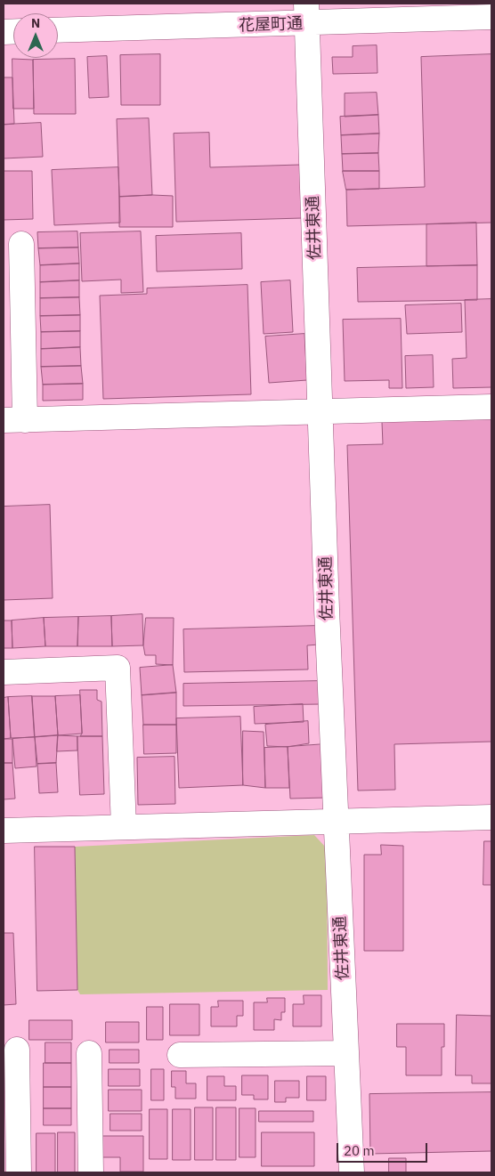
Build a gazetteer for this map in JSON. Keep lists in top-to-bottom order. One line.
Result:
{"streets":{"street":["花屋町通","佐井東通"]},"crossings":[["花屋町通","佐井東通"]],"scale_bar":"20 m","north":"top"}
